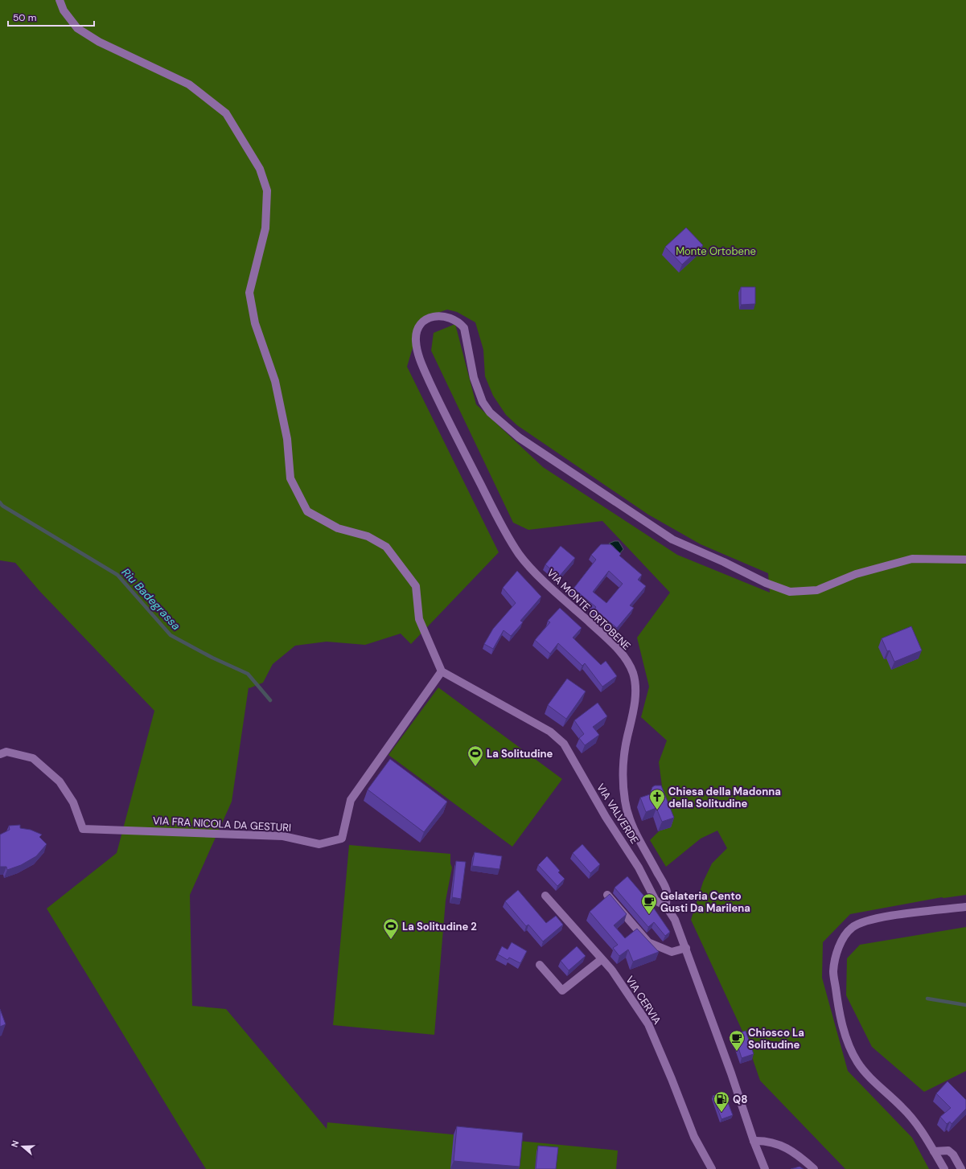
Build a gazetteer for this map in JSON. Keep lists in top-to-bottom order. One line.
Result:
{"streets":{"street":["VIA MONTE ORTOBENE","VIA VALVERDE","VIA FRA NICOLA DA GESTURI","VIA CERVIA"]},"crossings":[["VIA MONTE ORTOBENE","VIA VALVERDE"],["VIA VALVERDE","VIA FRA NICOLA DA GESTURI"]],"water":["Riu Badegrassa"],"parks":["Monte Ortobene"],"places":{"sports":["La Solitudine","La Solitudine 2"],"church":["Chiesa della Madonna della Solitudine"],"cafe":["Gelateria Cento Gusti Da Marilena","Chiosco La Solitudine"],"fuel station":["Q8"]},"scale_bar":"50 m","north":"left"}
